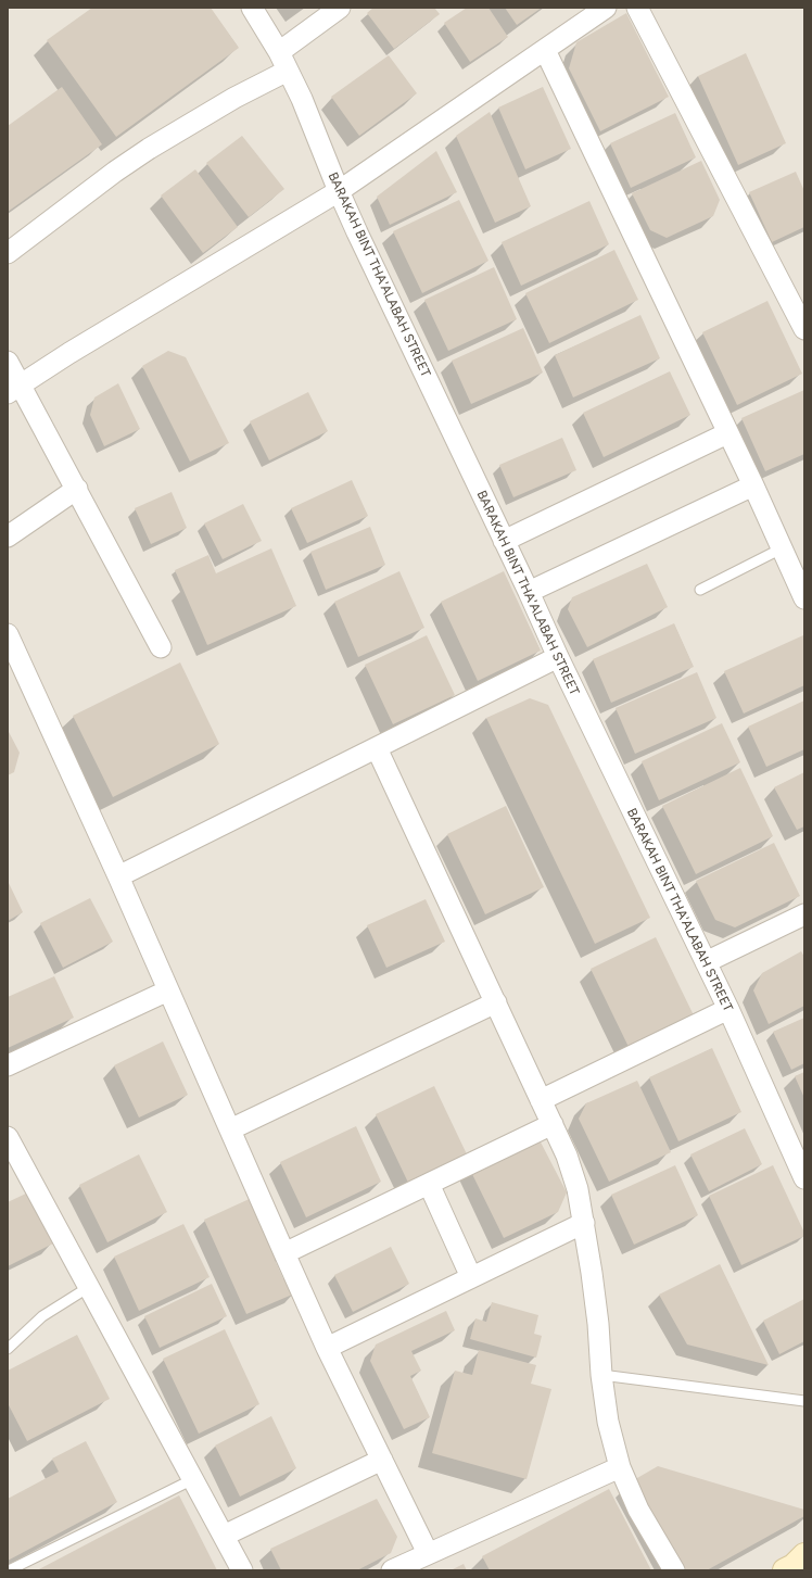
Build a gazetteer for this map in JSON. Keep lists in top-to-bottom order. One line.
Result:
{"streets":{"street":["BARAKAH BINT THA'ALABAH STREET"]}}
